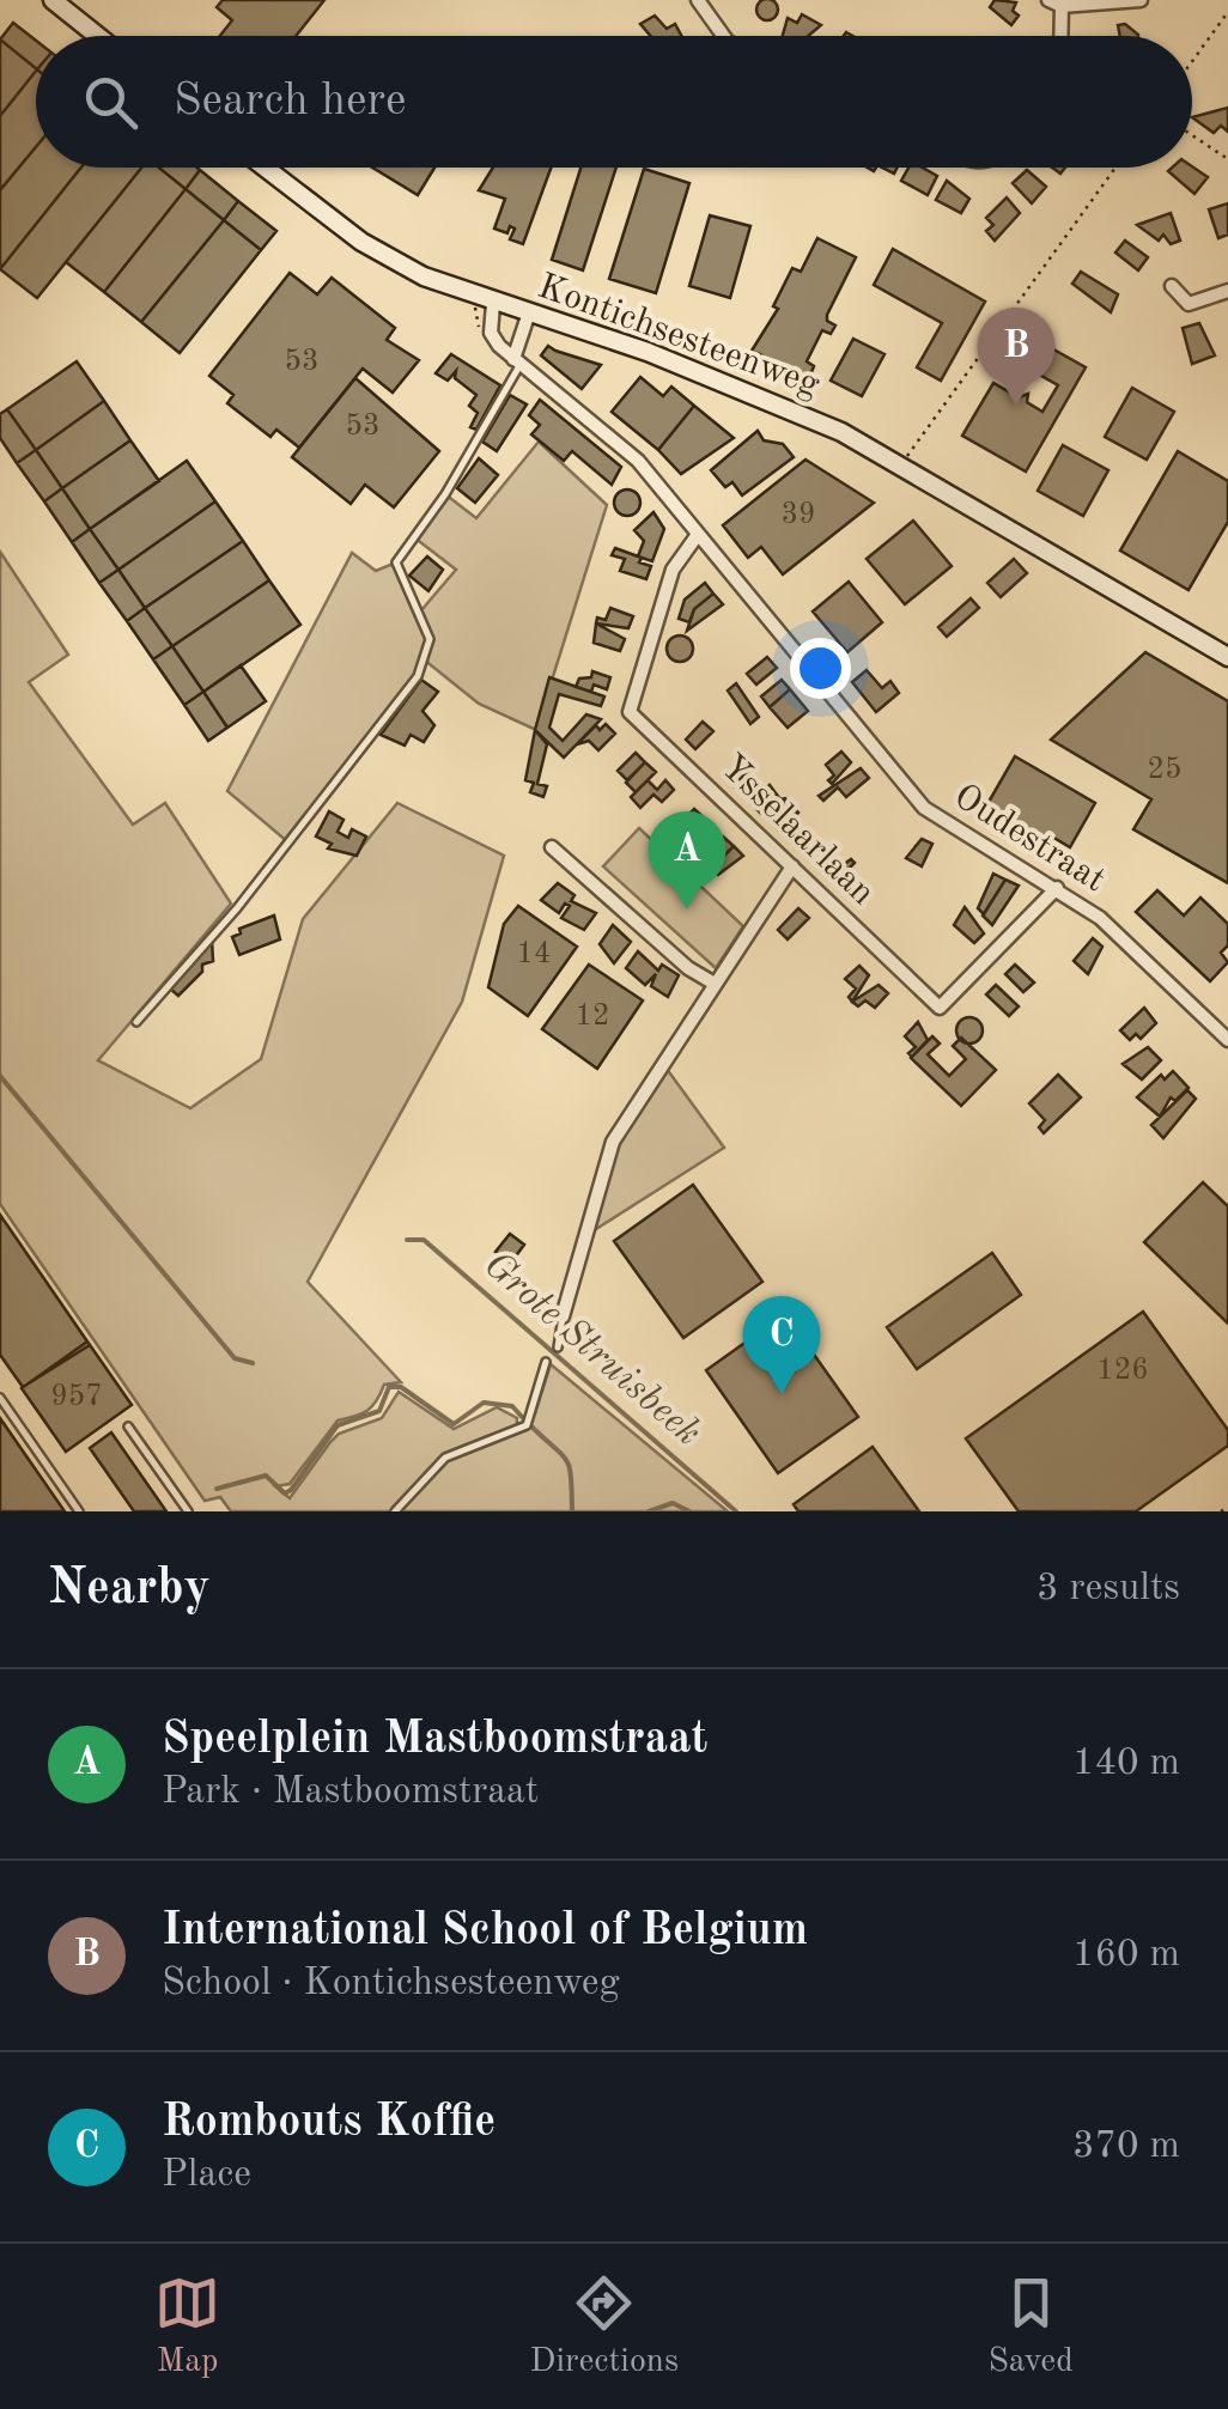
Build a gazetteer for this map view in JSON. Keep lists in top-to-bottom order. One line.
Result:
{"streets":{"street":["Kontichsesteenweg","Ysselaarlaan","Oudestraat"]},"crossings":[["Kontichsesteenweg","Oudestraat"],["Ysselaarlaan","Oudestraat"]],"water":["Grote Struisbeek"],"house_numbers":["53","53","39","25","14","12","126","957"],"page":{"search":"Search here","pins":["B","A","C"],"heading":["Nearby","3 results"],"list":[{"mark":"A","name":"Speelplein Mastboomstraat","note":"Park · Mastboomstraat","value":"140 m"},{"mark":"B","name":"International School of Belgium","note":"School · Kontichsesteenweg","value":"160 m"},{"mark":"C","name":"Rombouts Koffie","note":"Place","value":"370 m"}],"nav":["Map","Directions","Saved"]}}
